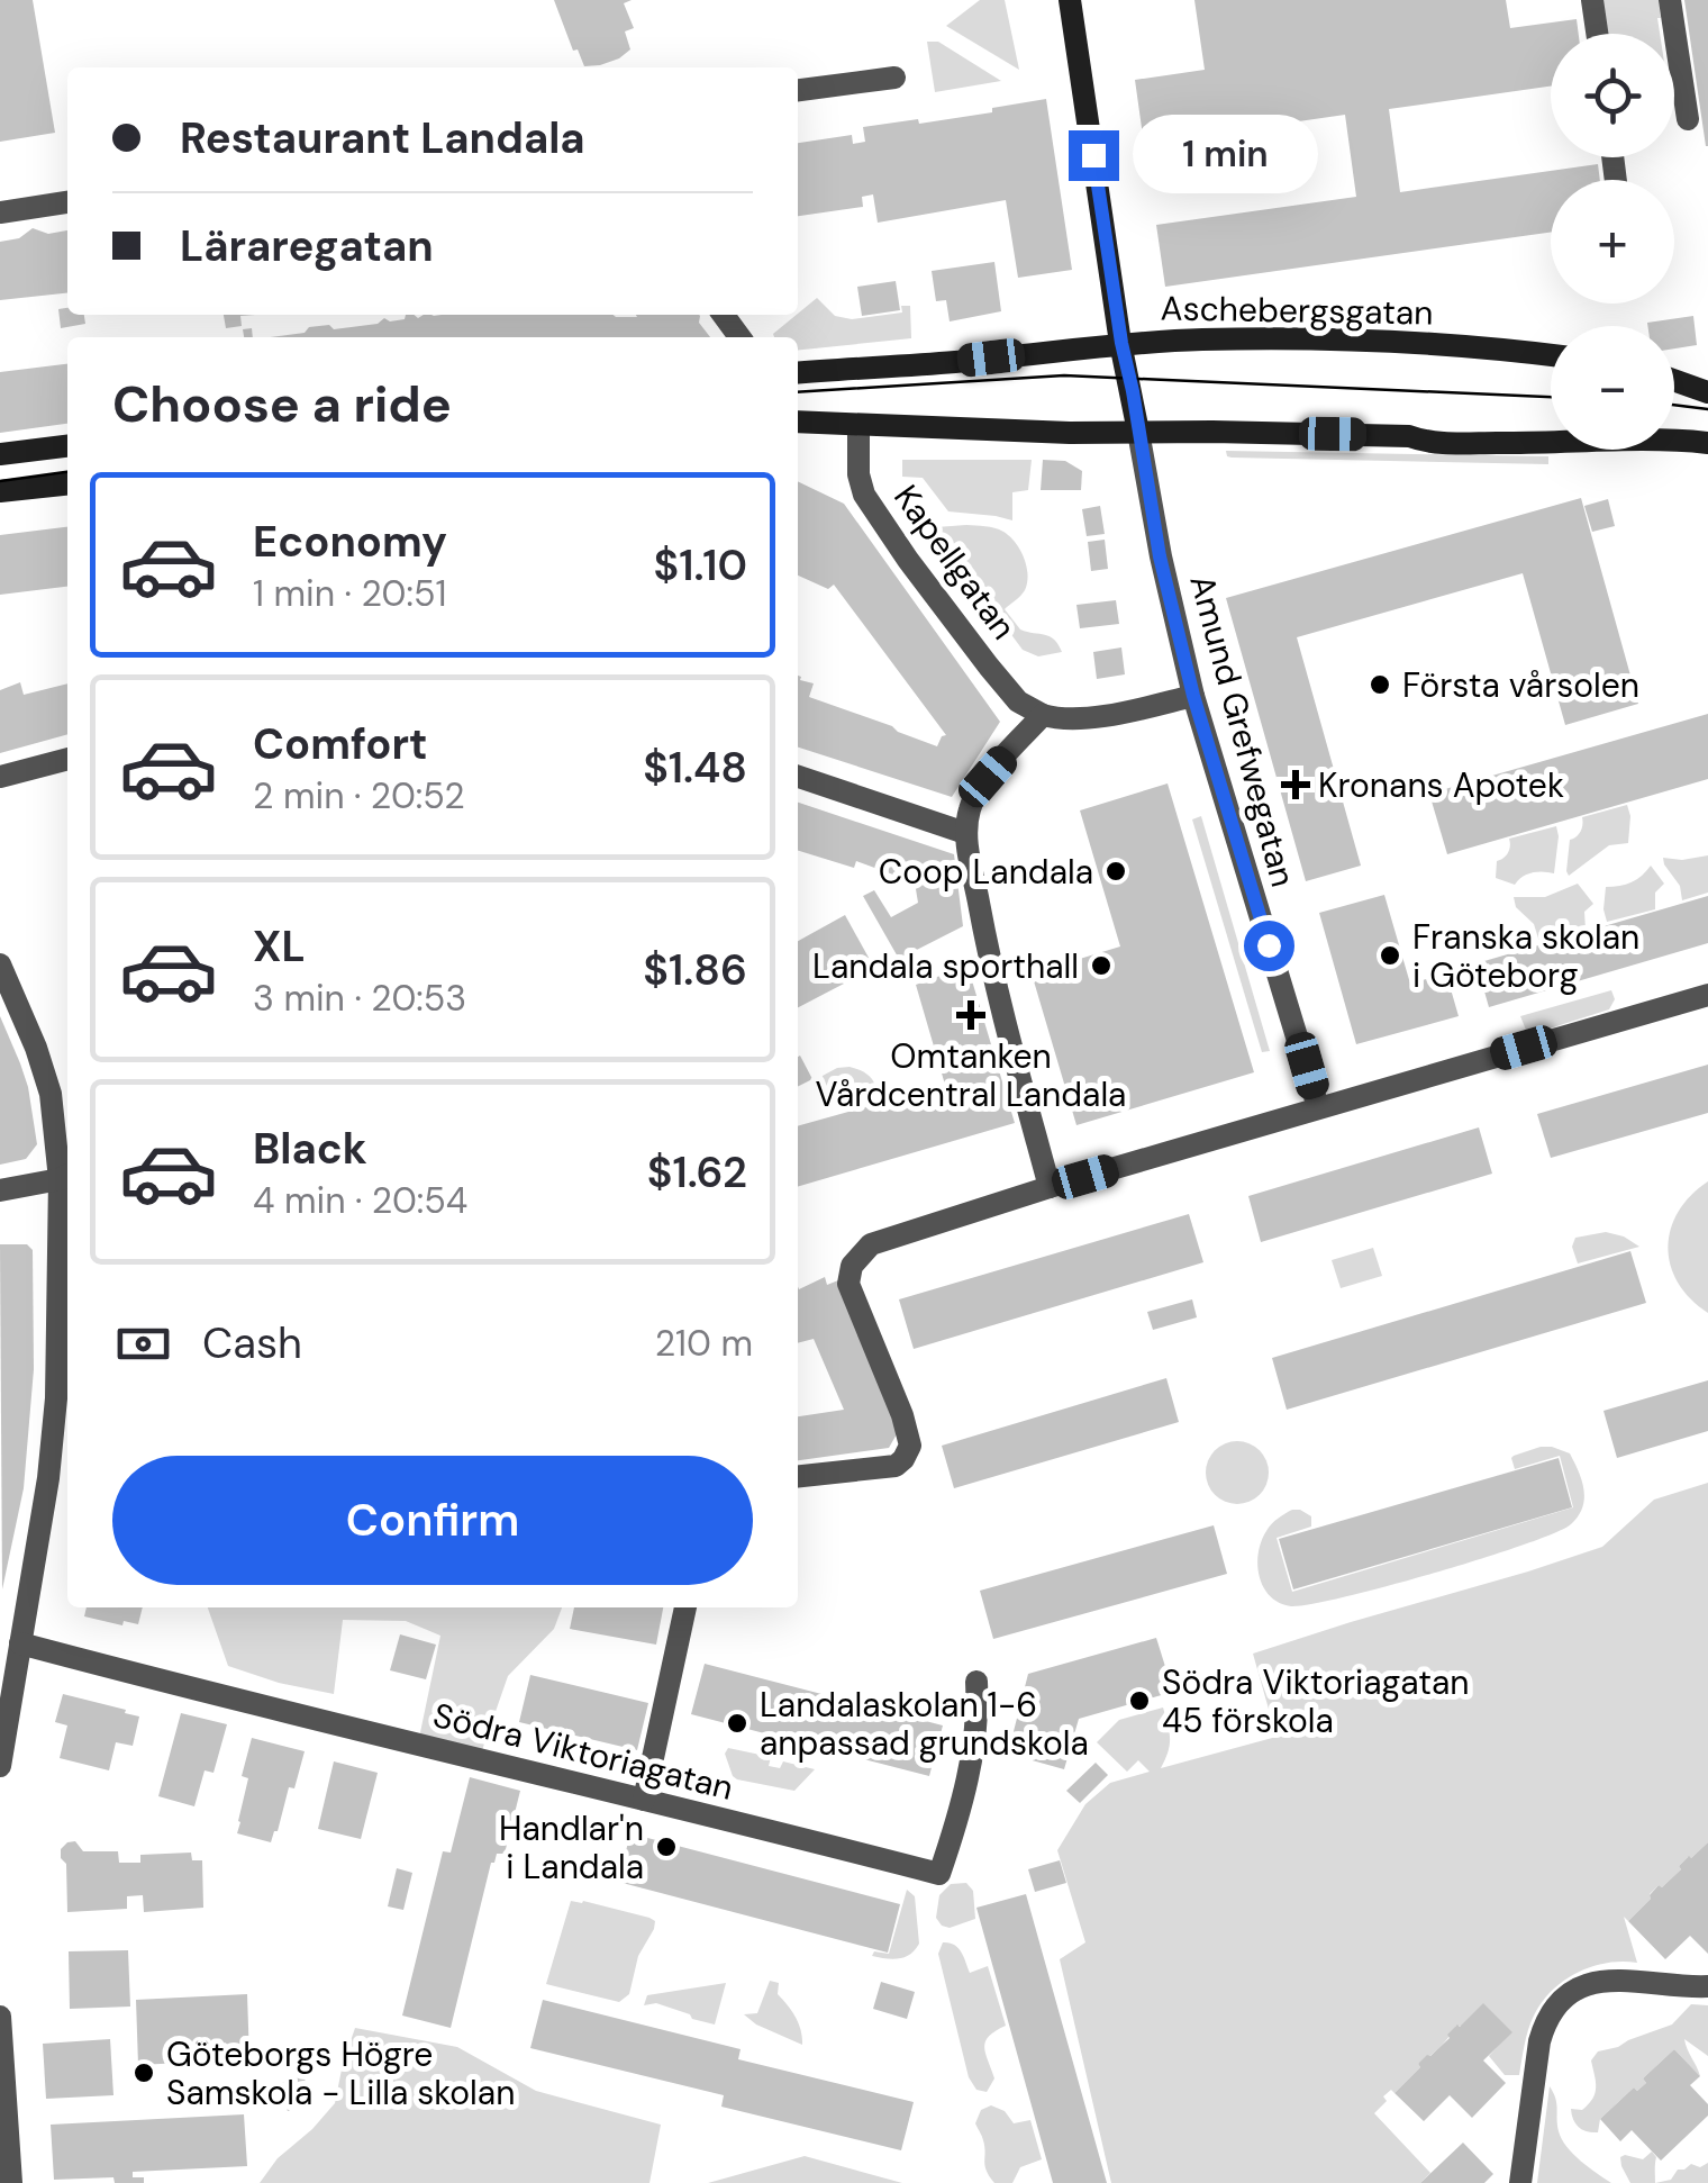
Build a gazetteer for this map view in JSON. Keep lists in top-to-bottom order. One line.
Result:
{"streets":{"street":["Aschebergsgatan","Kapellgatan","Amund Grefwegatan","Södra Viktoriagatan"]},"places":{"other":["Första vårsolen","Coop Landala","Franska skolan i Göteborg","Landala sporthall","Södra Viktoriagatan 45 förskola","Landalaskolan 1-6 anpassad grundskola","Handlar'n i Landala","Göteborgs Högre Samskola - Lilla skolan"],"health":["Kronans Apotek","Omtanken Vårdcentral Landala"]},"page":{"map_buttons":["+","−"],"banner":["Restaurant Landala","Läraregatan"],"bubble":"1 min","heading":"Choose a ride","list":[{"name":"Economy","note":"1 min · 20:51","value":"$1.10"},{"name":"Comfort","note":"2 min · 20:52","value":"$1.48"},{"name":"XL","note":"3 min · 20:53","value":"$1.86"},{"name":"Black","note":"4 min · 20:54","value":"$1.62"}],"pay":["Cash","210 m"],"buttons":"Confirm"}}
